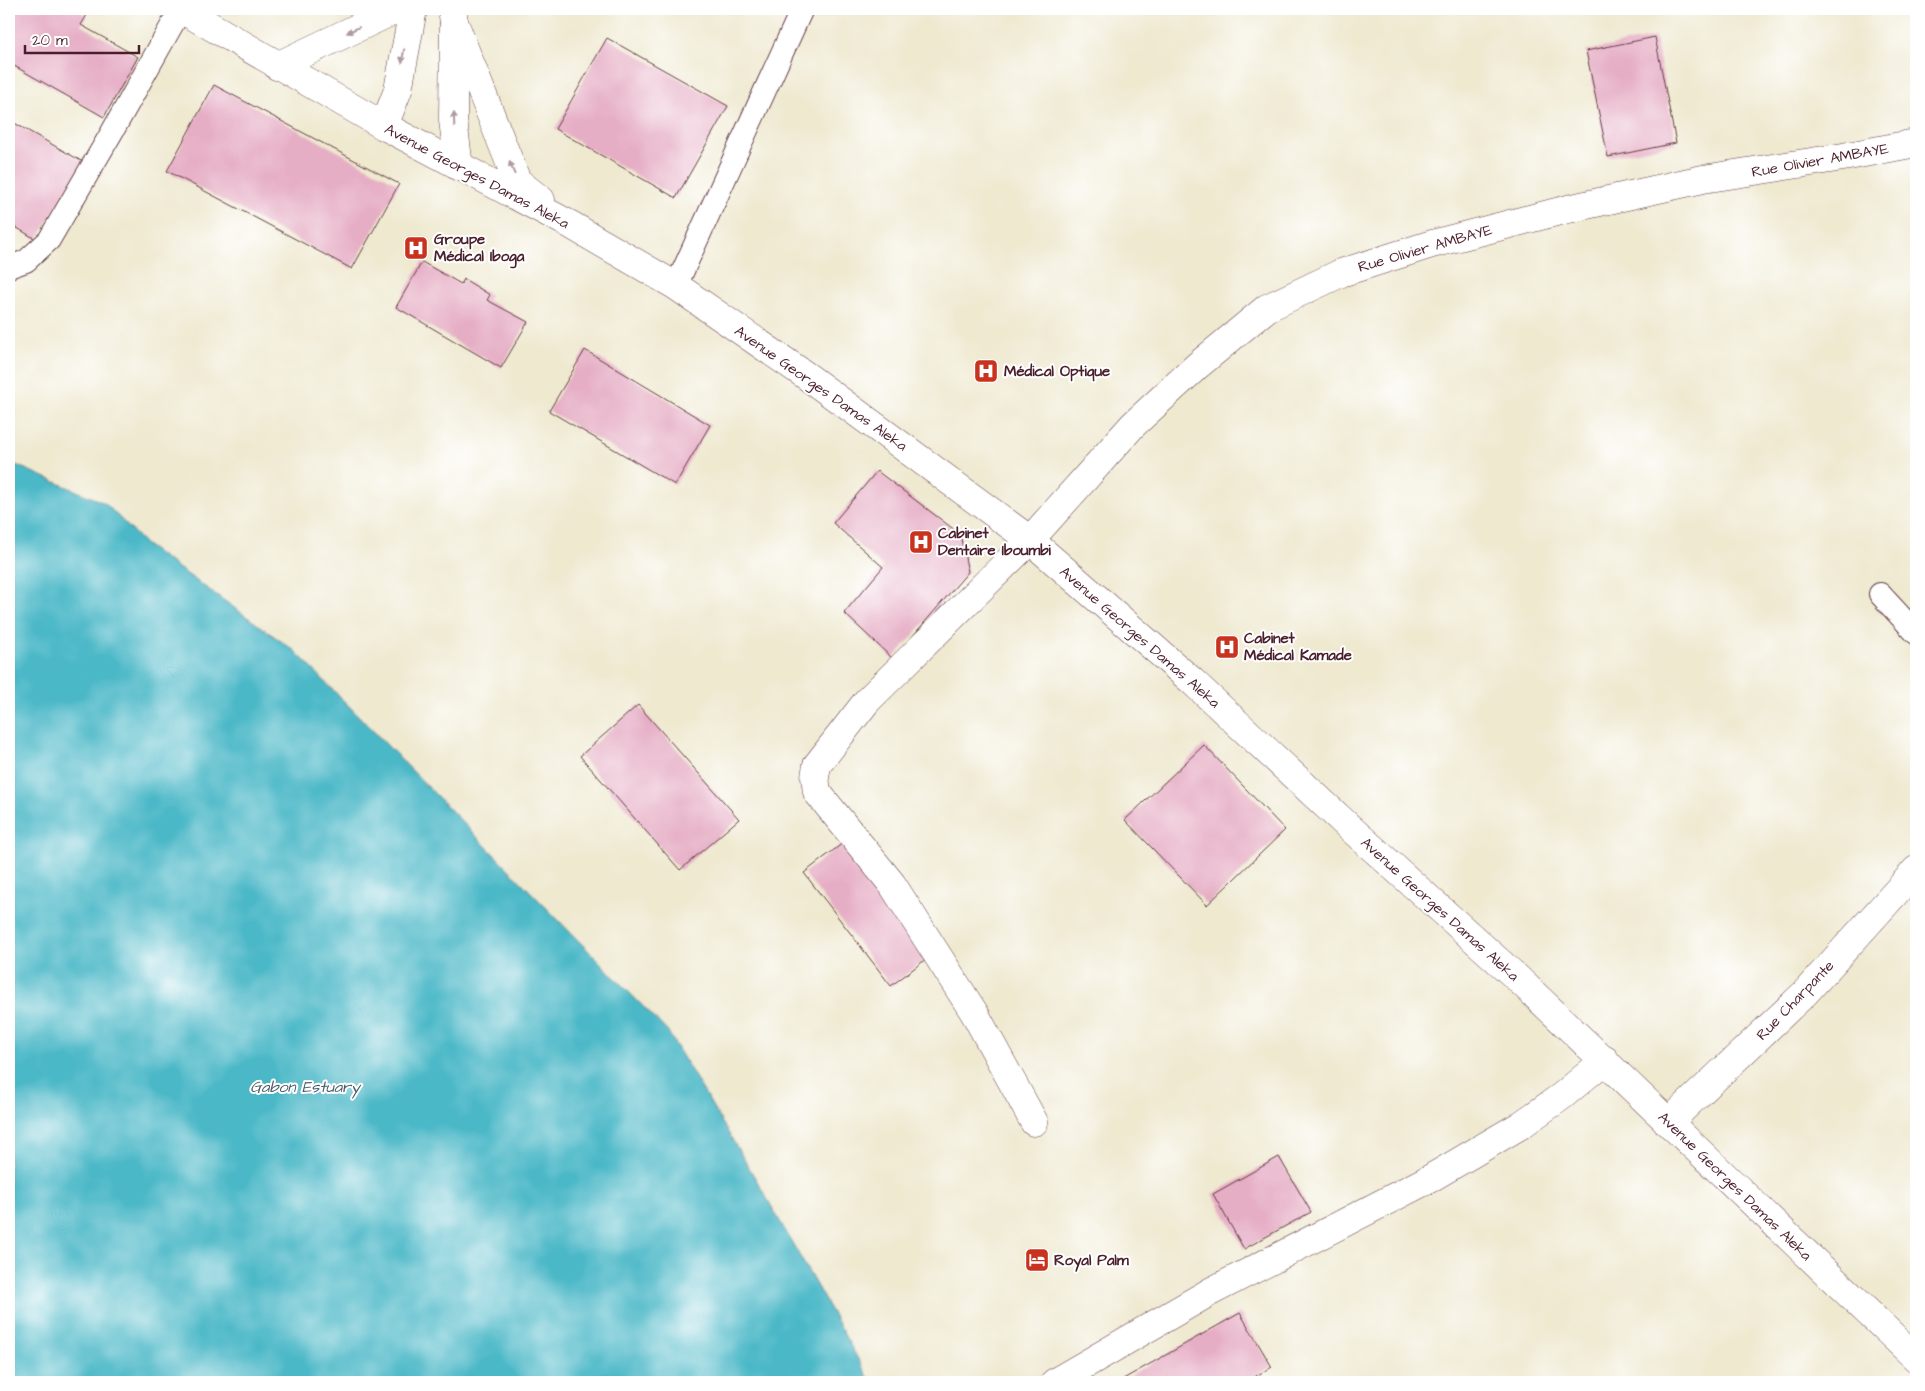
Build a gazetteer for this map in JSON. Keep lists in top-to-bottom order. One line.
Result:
{"streets":{"street":["Rue Olivier AMBAYE","Avenue Georges Damas Aleka","Rue Charpante"]},"crossings":[["Rue Olivier AMBAYE","Avenue Georges Damas Aleka"],["Avenue Georges Damas Aleka","Rue Charpante"]],"water":["Gabon Estuary"],"places":{"hospital":["Groupe Médical Iboga","Médical Optique","Cabinet Dentaire Iboumbi","Cabinet Médical Kamade"],"hotel":["Royal Palm"]},"scale_bar":"20 m"}
